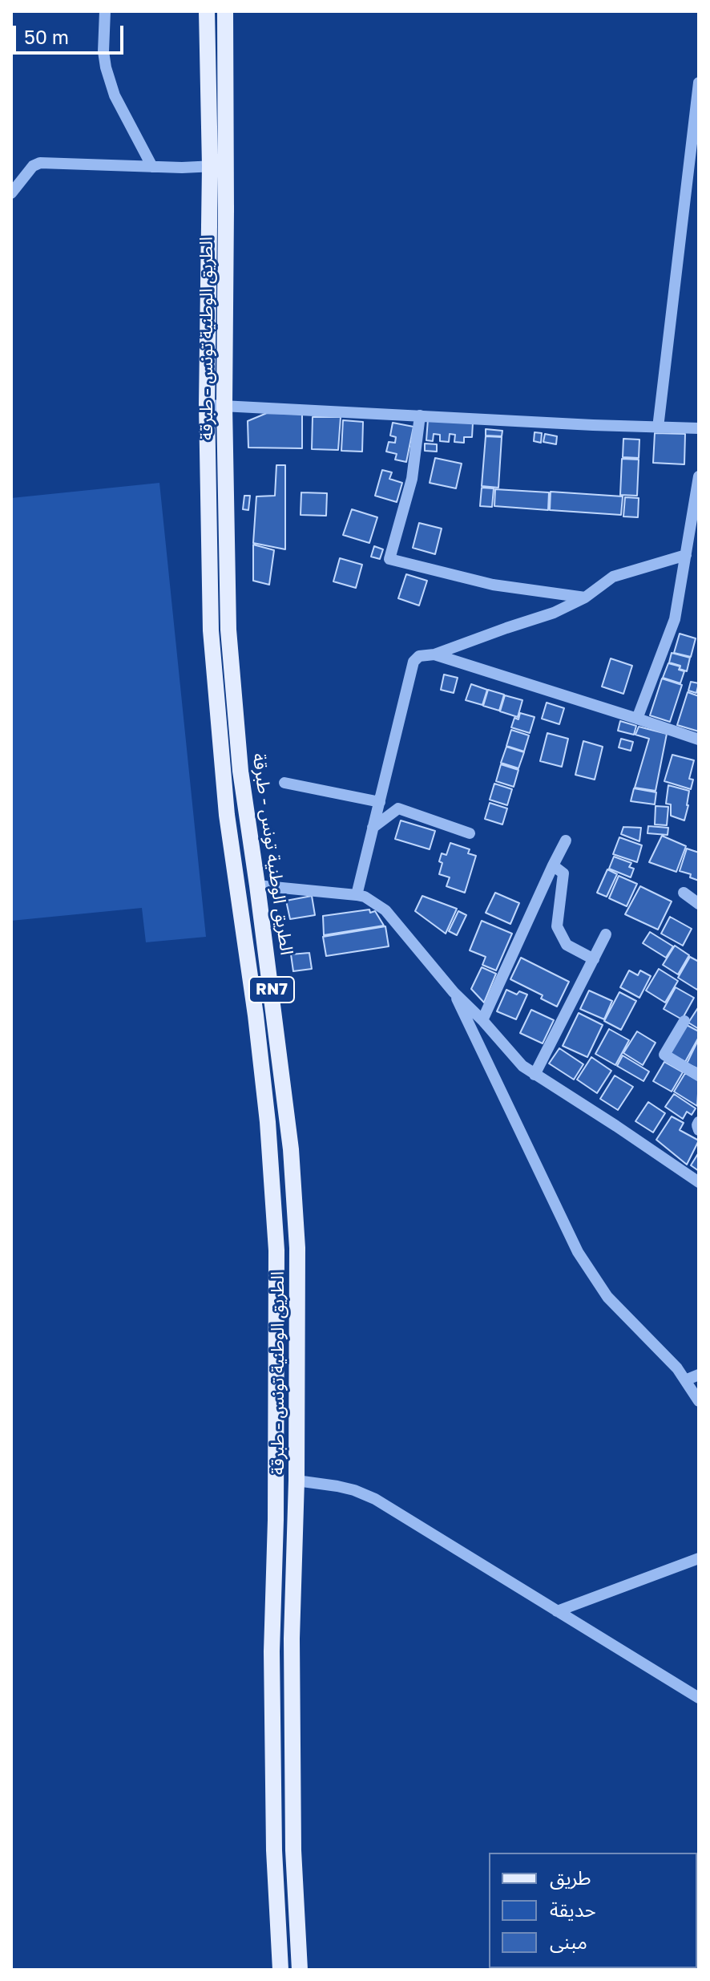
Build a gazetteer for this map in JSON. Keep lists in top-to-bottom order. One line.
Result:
{"streets":{"main road":["الطريق الوطنية تونس - طبرقة","RN7"]},"legend":["طريق","حديقة","مبنى"],"scale_bar":"50 m"}
